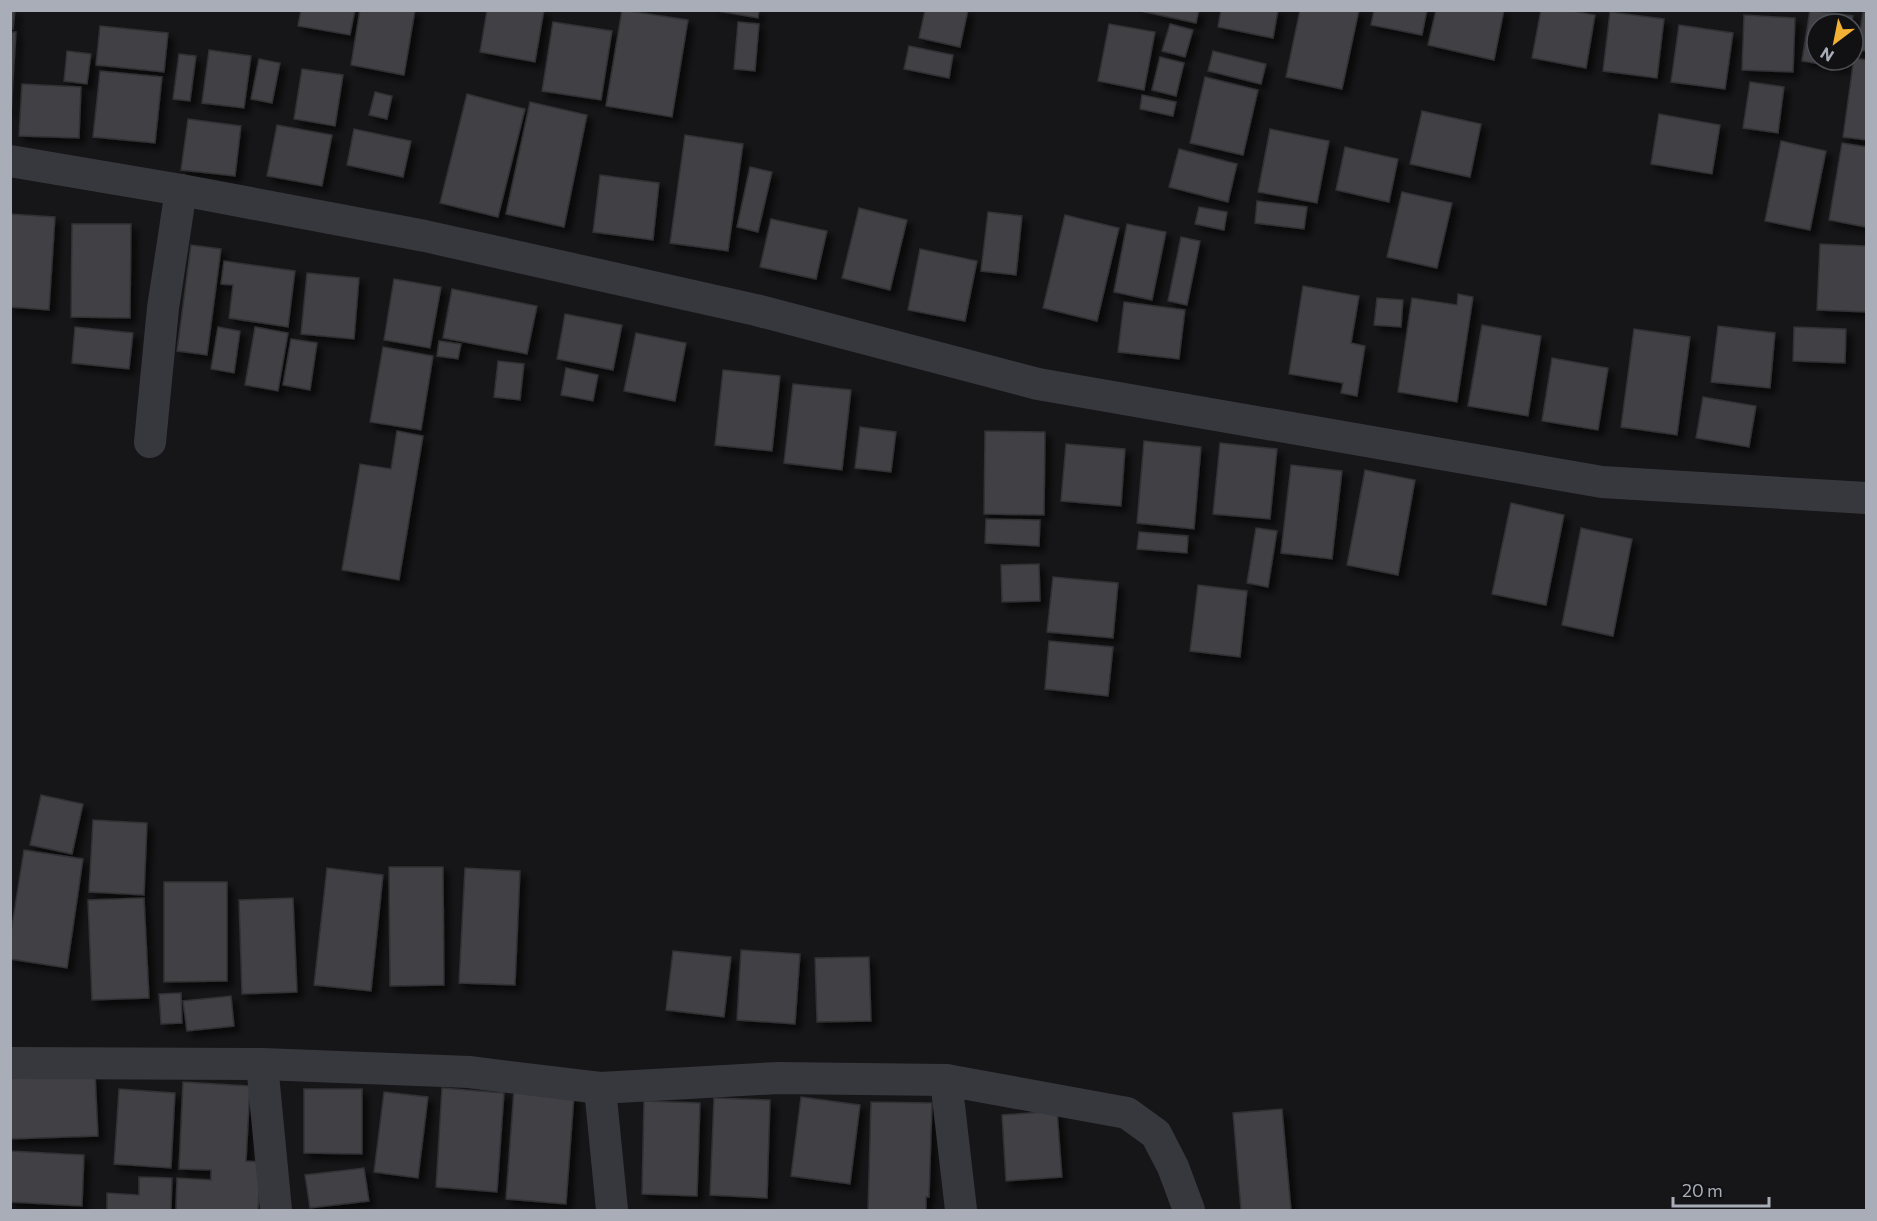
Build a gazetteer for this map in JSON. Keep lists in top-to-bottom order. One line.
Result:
{"scale_bar":"20 m","north":"bottom left"}
